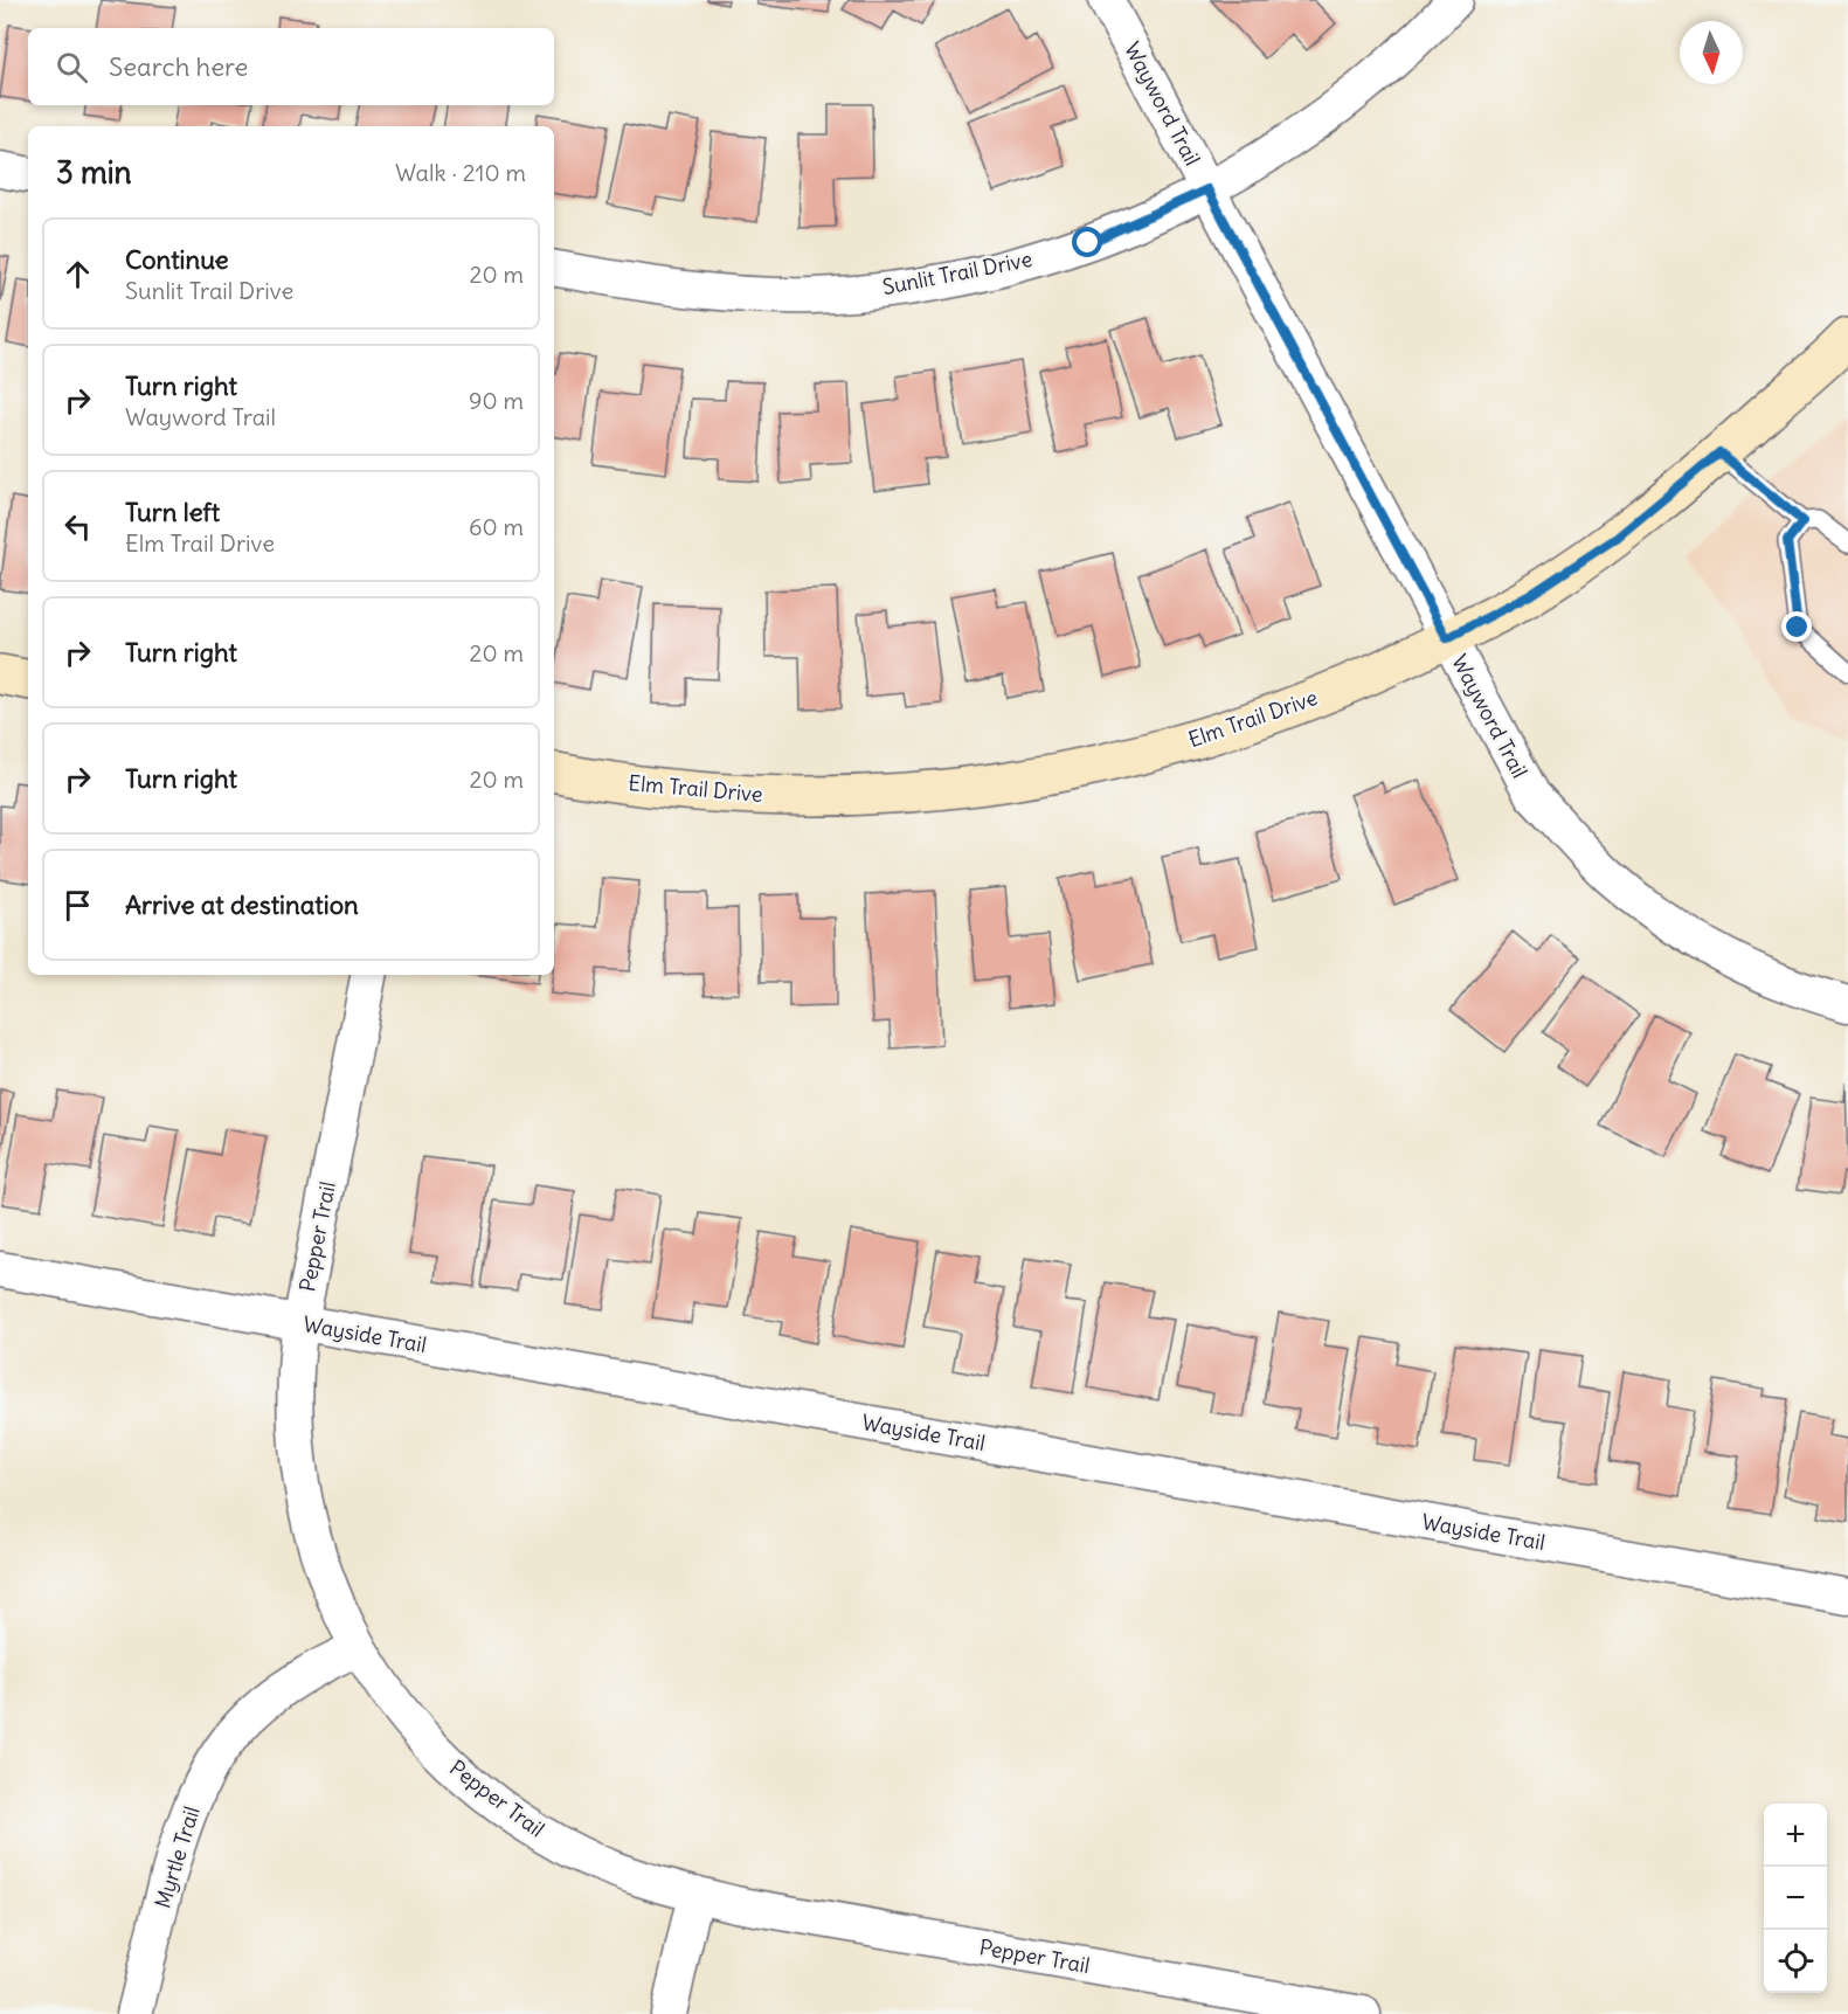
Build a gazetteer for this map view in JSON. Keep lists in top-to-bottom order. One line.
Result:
{"streets":{"street":["Wayword Trail","Sunlit Trail Drive","Elm Trail Drive","Pepper Trail","Wayside Trail","Myrtle Trail"]},"crossings":[["Wayword Trail","Sunlit Trail Drive"],["Wayword Trail","Elm Trail Drive"],["Pepper Trail","Wayside Trail"],["Pepper Trail","Myrtle Trail"]],"north":"bottom","page":{"search":"Search here","heading":["3 min","Walk · 210 m"],"list":[["Continue","Sunlit Trail Drive","20 m"],["Turn right","Wayword Trail","90 m"],["Turn left","Elm Trail Drive","60 m"],["Turn right","20 m"],["Turn right","20 m"],"Arrive at destination"],"map_buttons":["+","−"]}}
